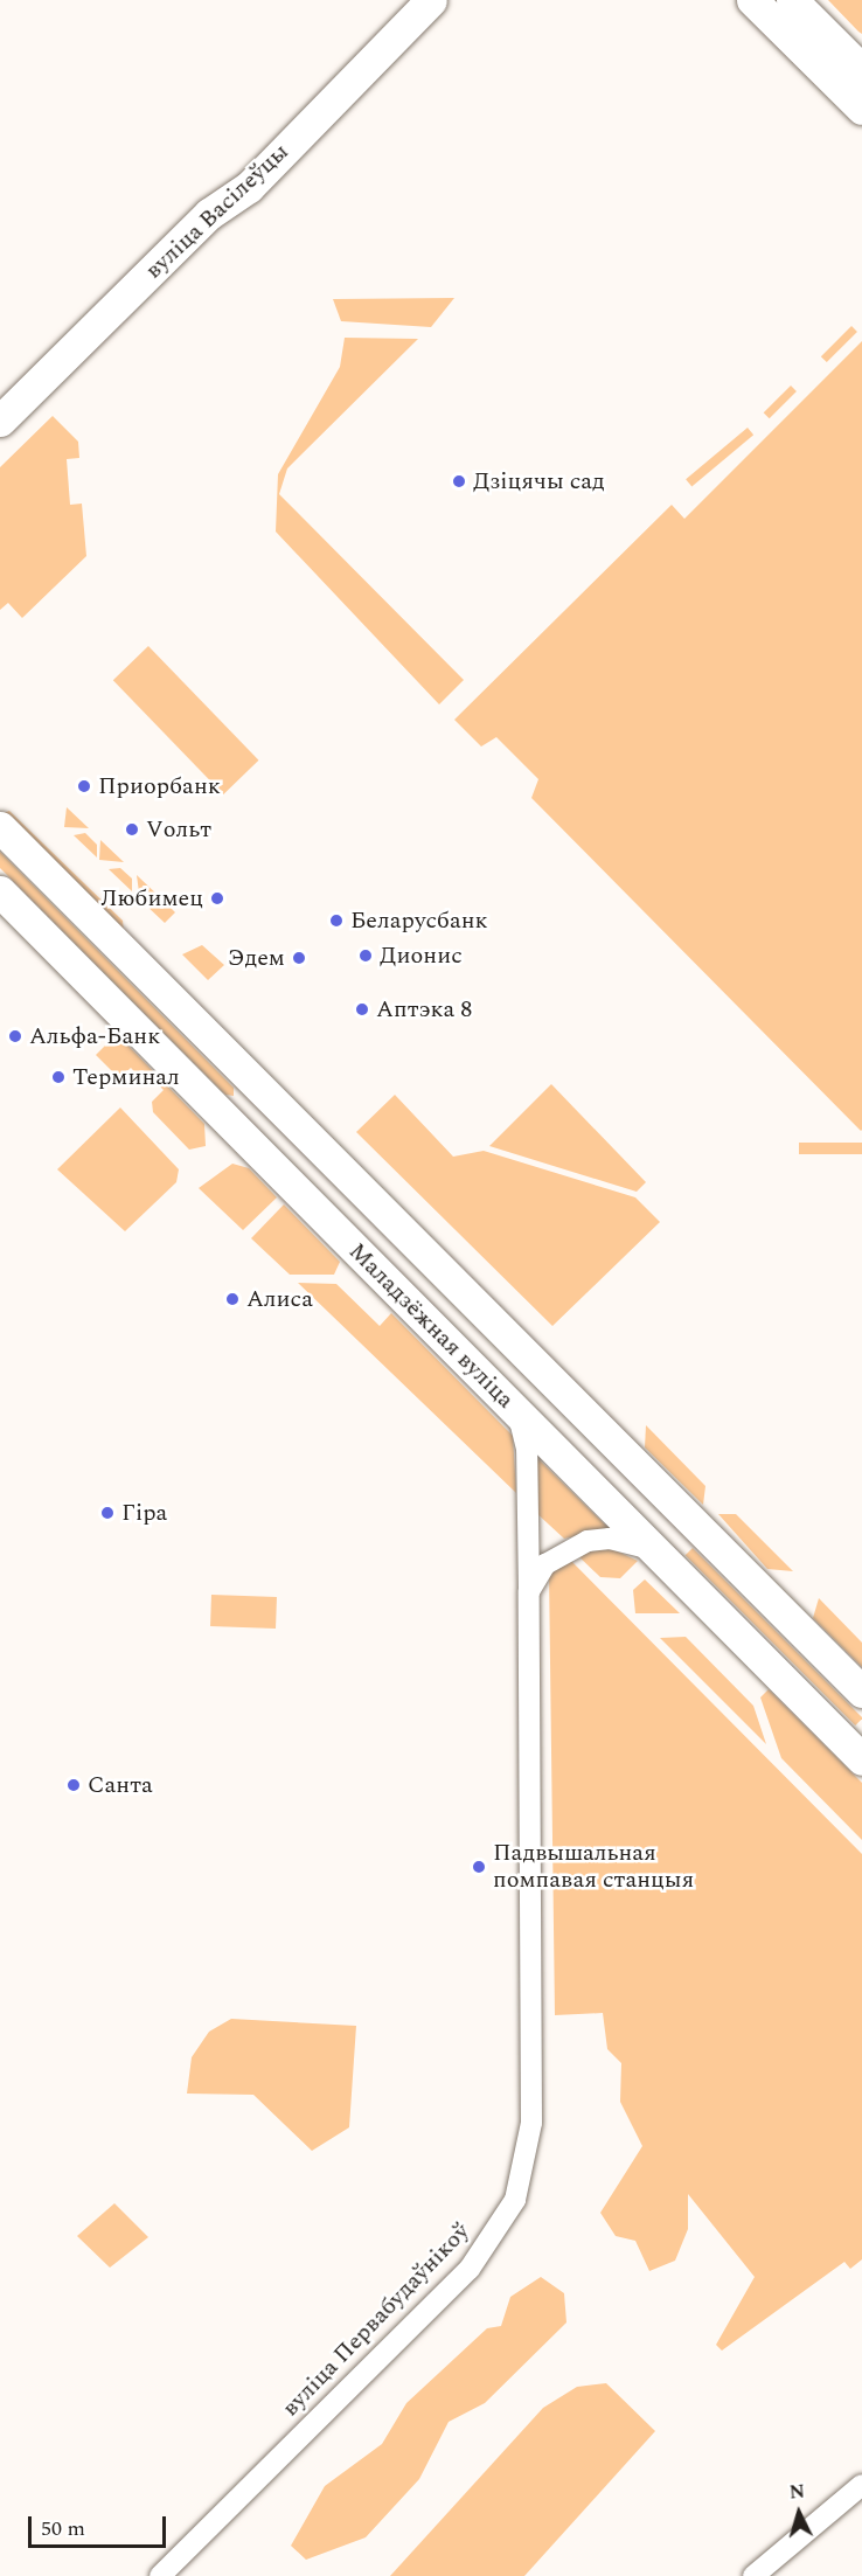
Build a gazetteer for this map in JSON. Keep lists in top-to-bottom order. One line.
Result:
{"streets":{"main road":["вуліца Васілеўцы","Маладзёжная вуліца"],"street":["вуліца Первабудаўнікоў"]},"crossings":[["Маладзёжная вуліца","вуліца Первабудаўнікоў"]],"places":["Дзіцячы сад","Приорбанк","Vольт","Любимец","Беларусбанк","Дионис","Эдем","Аптэка 8","Альфа-Банк","Терминал","Алиса","Гіра","Санта","Падвышальная помпавая станцыя"],"scale_bar":"50 m","north":"top"}
